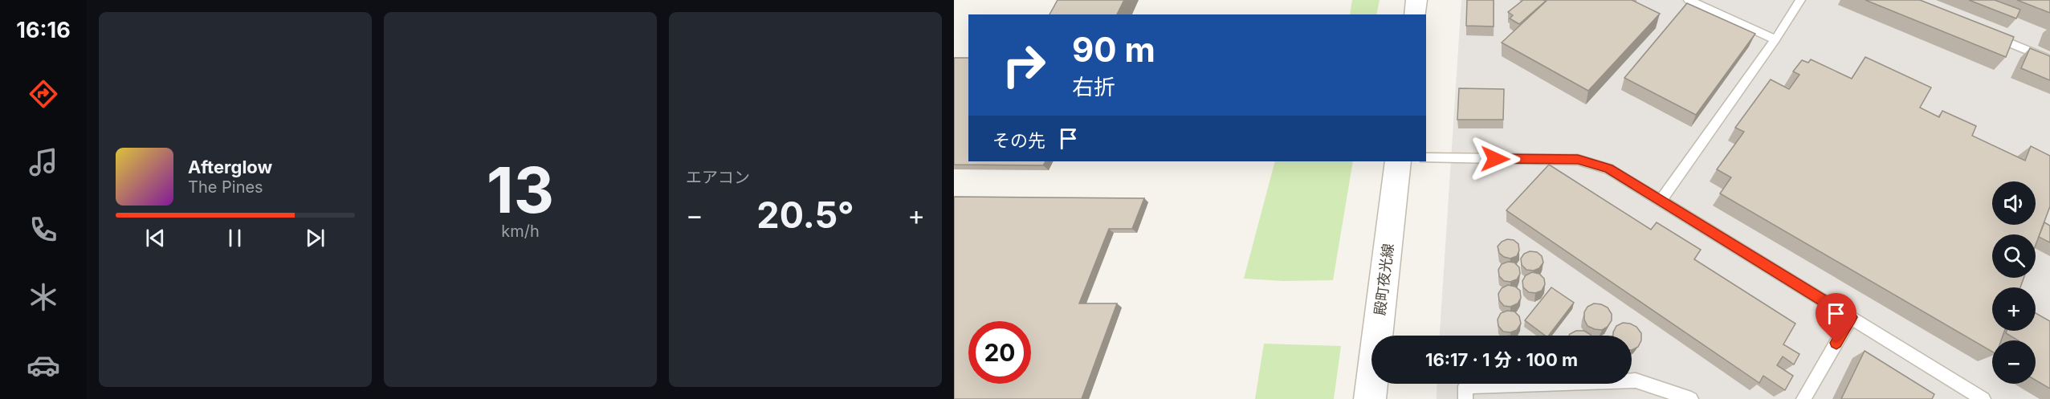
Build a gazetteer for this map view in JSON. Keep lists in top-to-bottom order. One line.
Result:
{"streets":{"street":["殿町夜光線"]},"page":{"tabs":"16:16","tile":[["13","km/h"],"エアコン"],"turn":["90 m","右折"],"then":"その先","song":["Afterglow","The Pines"],"map_buttons":["+","−"],"heat":["−","20.5°","+"],"limit":"20","trip":"16:17 · 1 分 · 100 m"}}
